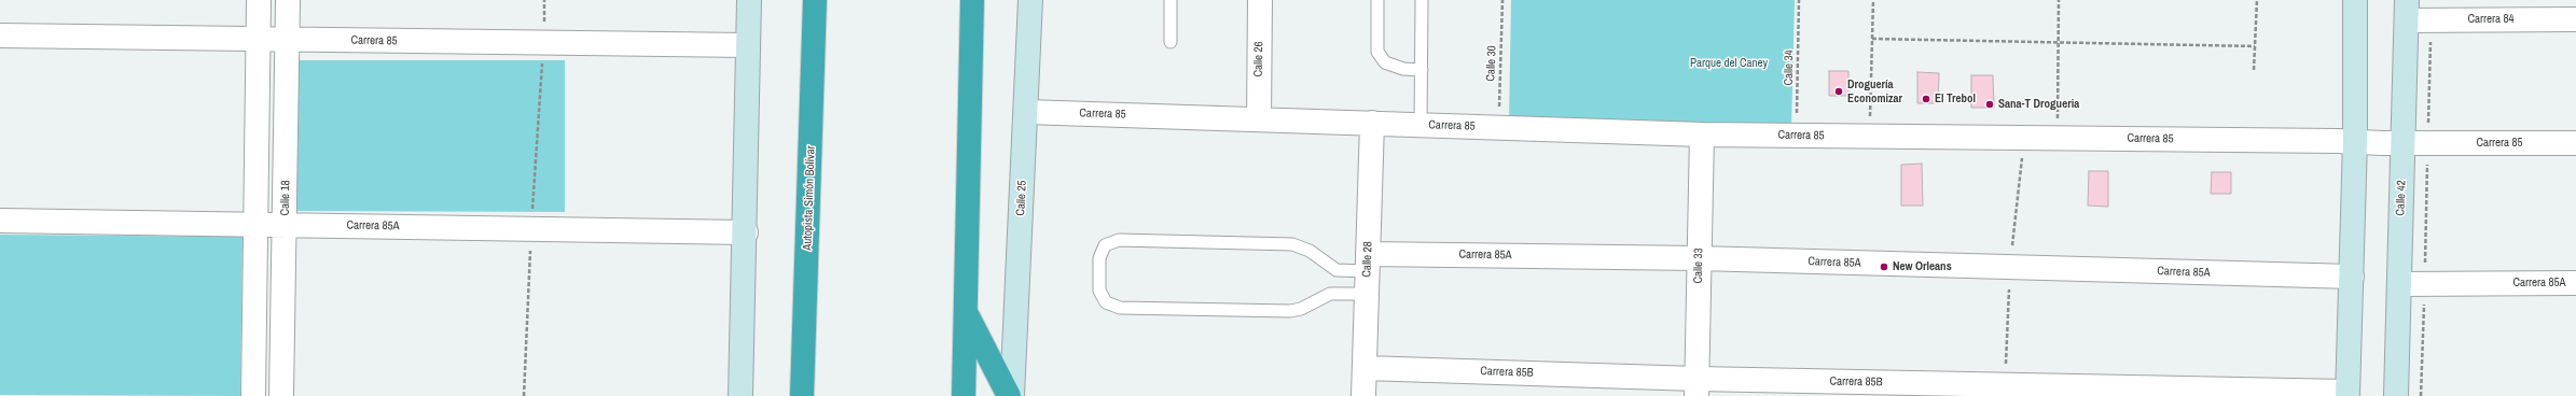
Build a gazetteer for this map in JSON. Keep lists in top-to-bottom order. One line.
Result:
{"streets":{"highway":["Autopista Simón Bolívar"],"street":["Carrera 84","Carrera 85","Calle 26","Calle 18","Calle 25","Calle 42","Carrera 85A","Calle 28","Calle 33","Carrera 85B"],"path":["Calle 30","Calle 34"]},"crossings":[["Carrera 84","Calle 42"],["Carrera 85","Calle 26"],["Carrera 85","Calle 30"],["Carrera 85","Calle 34"],["Carrera 85","Calle 18"],["Carrera 85","Calle 25"],["Carrera 85","Calle 42"],["Carrera 85","Calle 28"],["Carrera 85","Calle 33"],["Calle 18","Carrera 85A"],["Calle 42","Carrera 85A"],["Carrera 85A","Calle 28"],["Carrera 85A","Calle 33"],["Calle 28","Carrera 85B"],["Calle 33","Carrera 85B"]],"parks":["Parque del Caney"],"places":["Droguería Economizar","El Trebol","Sana-T Drogueria","New Orleans"]}
